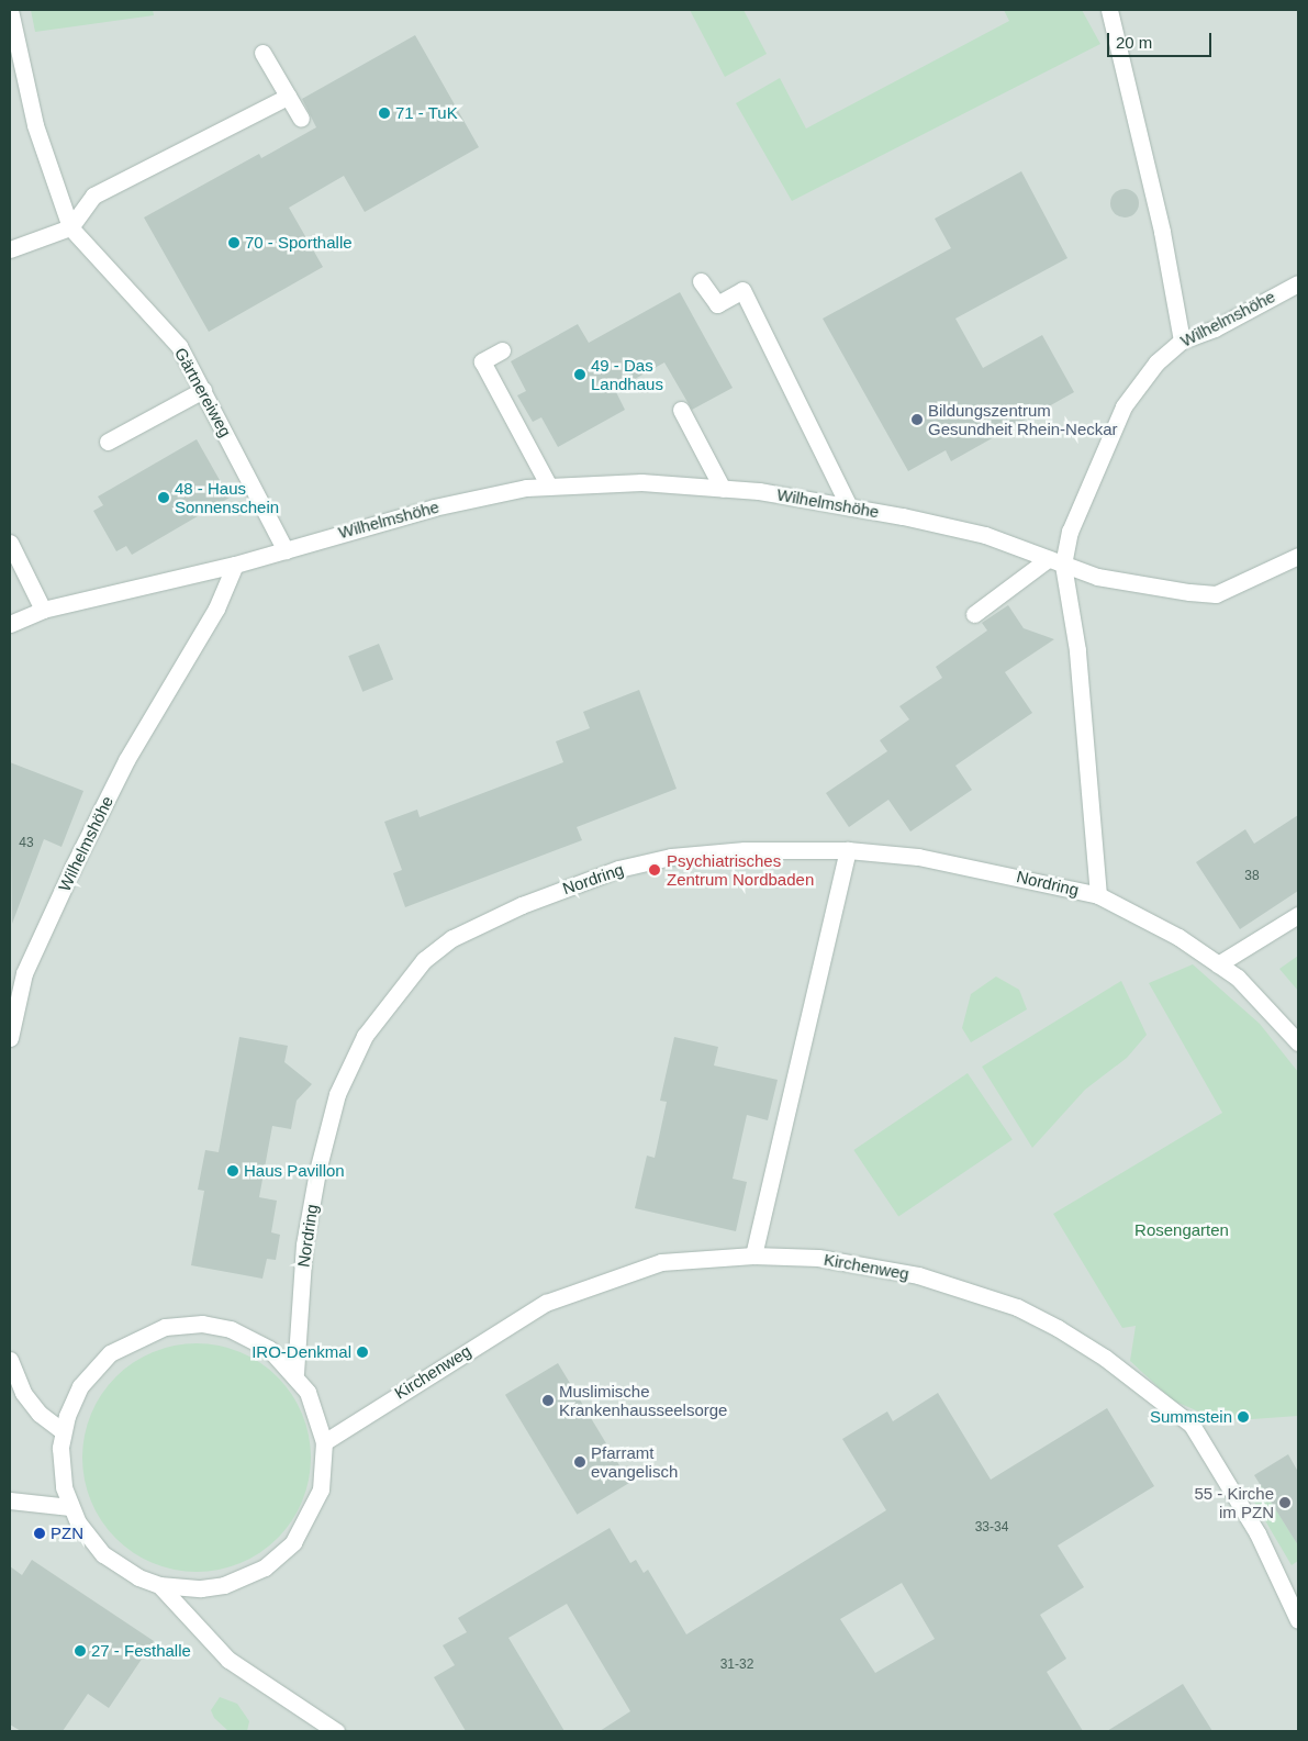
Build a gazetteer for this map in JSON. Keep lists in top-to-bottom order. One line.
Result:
{"streets":{"street":["Wilhelmshöhe","Gärtnereiweg","Nordring","Kirchenweg"]},"crossings":[["Wilhelmshöhe","Gärtnereiweg"],["Wilhelmshöhe","Nordring"]],"parks":["Rosengarten"],"places":["71 - TuK","70 - Sporthalle","49 - Das Landhaus","Bildungszentrum Gesundheit Rhein-Neckar","48 - Haus Sonnenschein","Psychiatrisches Zentrum Nordbaden","Haus Pavillon","IRO-Denkmal","Muslimische Krankenhausseelsorge","Summstein","Pfarramt evangelisch","55 - Kirche im PZN","PZN","27 - Festhalle"],"house_numbers":["43","38","33-34","31-32"],"scale_bar":"20 m"}
